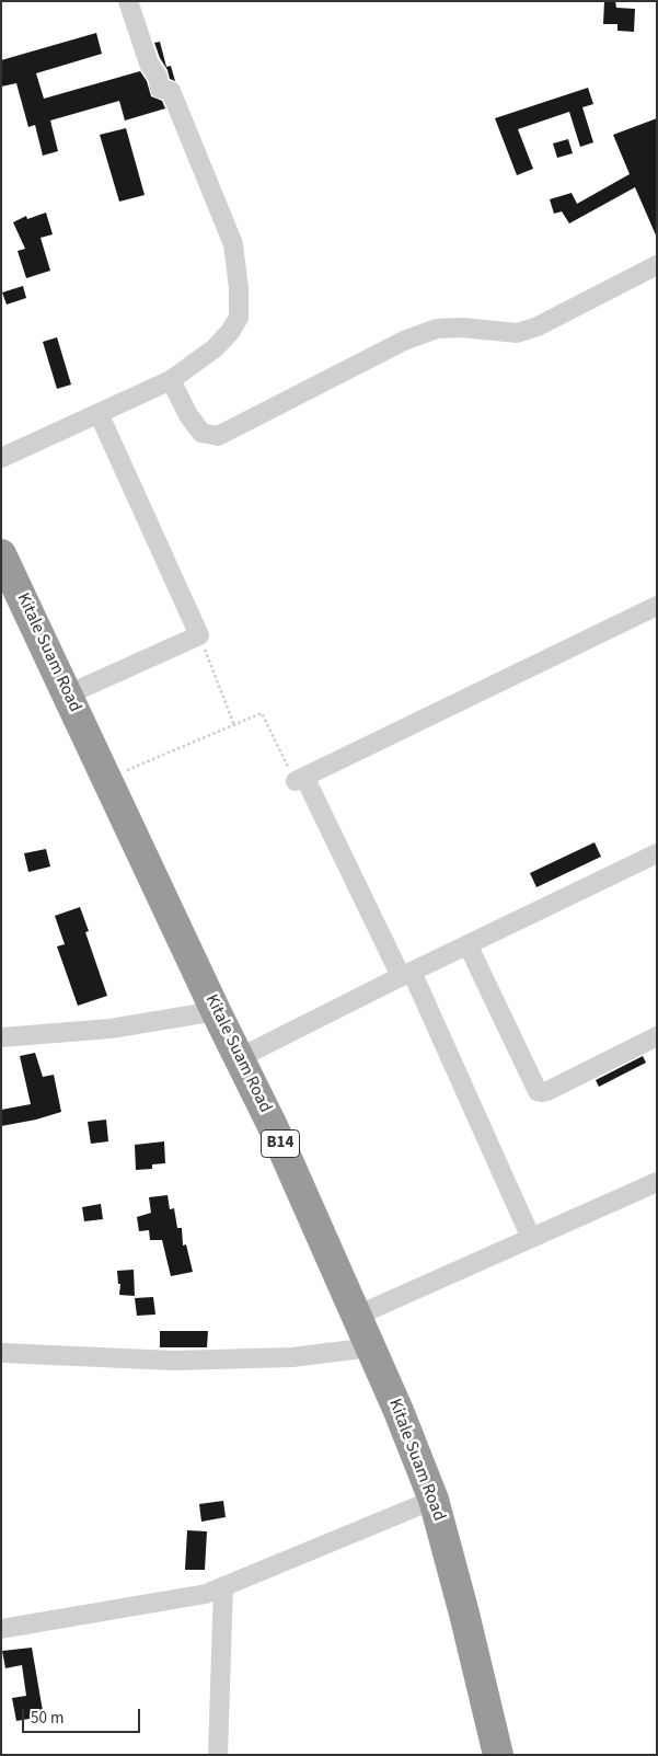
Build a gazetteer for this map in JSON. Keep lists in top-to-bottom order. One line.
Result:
{"streets":{"highway":["Kitale Suam Road","B14"]},"scale_bar":"50 m"}
